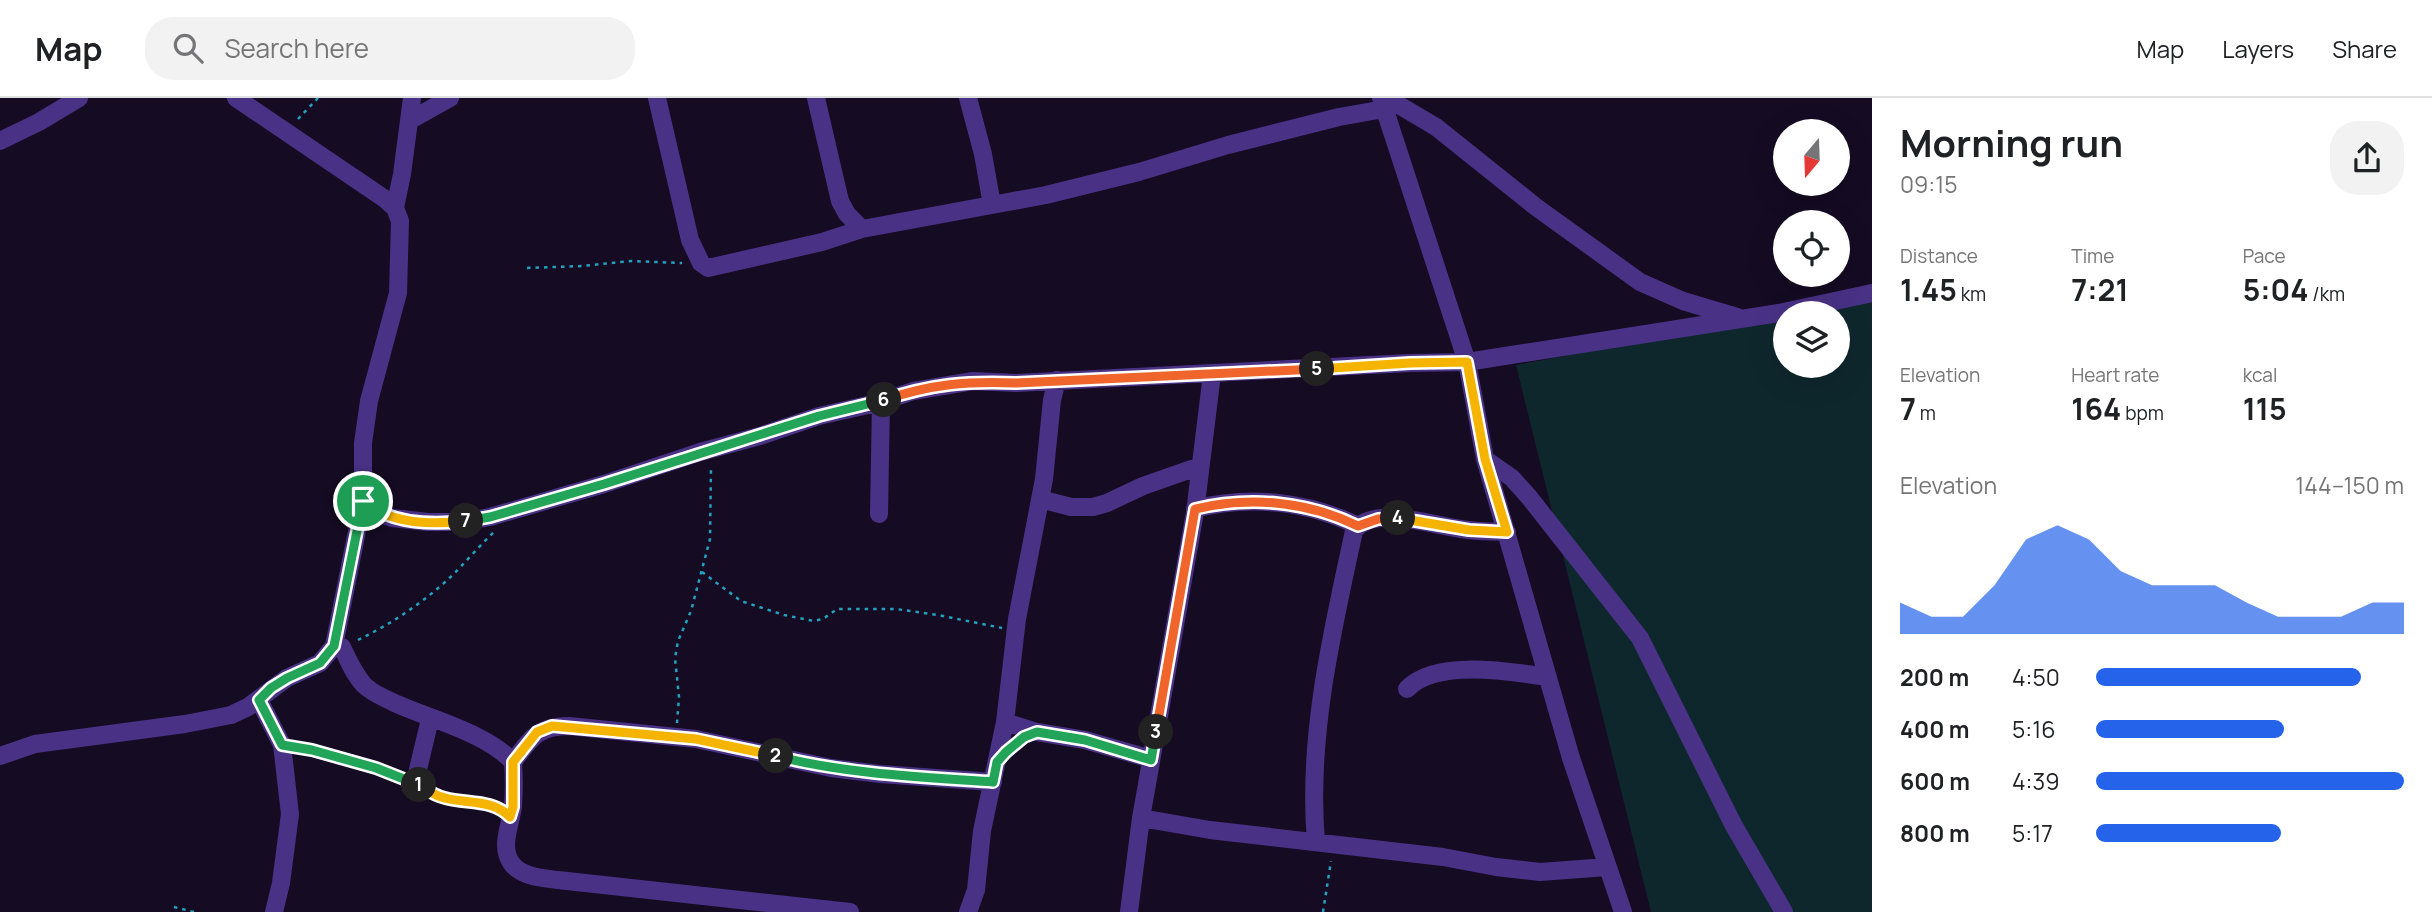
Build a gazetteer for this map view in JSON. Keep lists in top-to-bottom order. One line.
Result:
{"north":"bottom","page":{"header":"Map","search":"Search here","nav":["Map","Layers","Share"],"heading":["Morning run","09:15"],"stats":[["Distance","1.45 km"],["Time","7:21"],["Pace","5:04 /km"],["Elevation","7 m"],["Heart rate","164 bpm"],["kcal","115"]],"pins":["5","6","4","7","3","2","1"],"chart":["Elevation","144–150 m"],"list":[{"name":"200 m","note":"4:50"},{"name":"400 m","note":"5:16"},{"name":"600 m","note":"4:39"},{"name":"800 m","note":"5:17"}]}}
